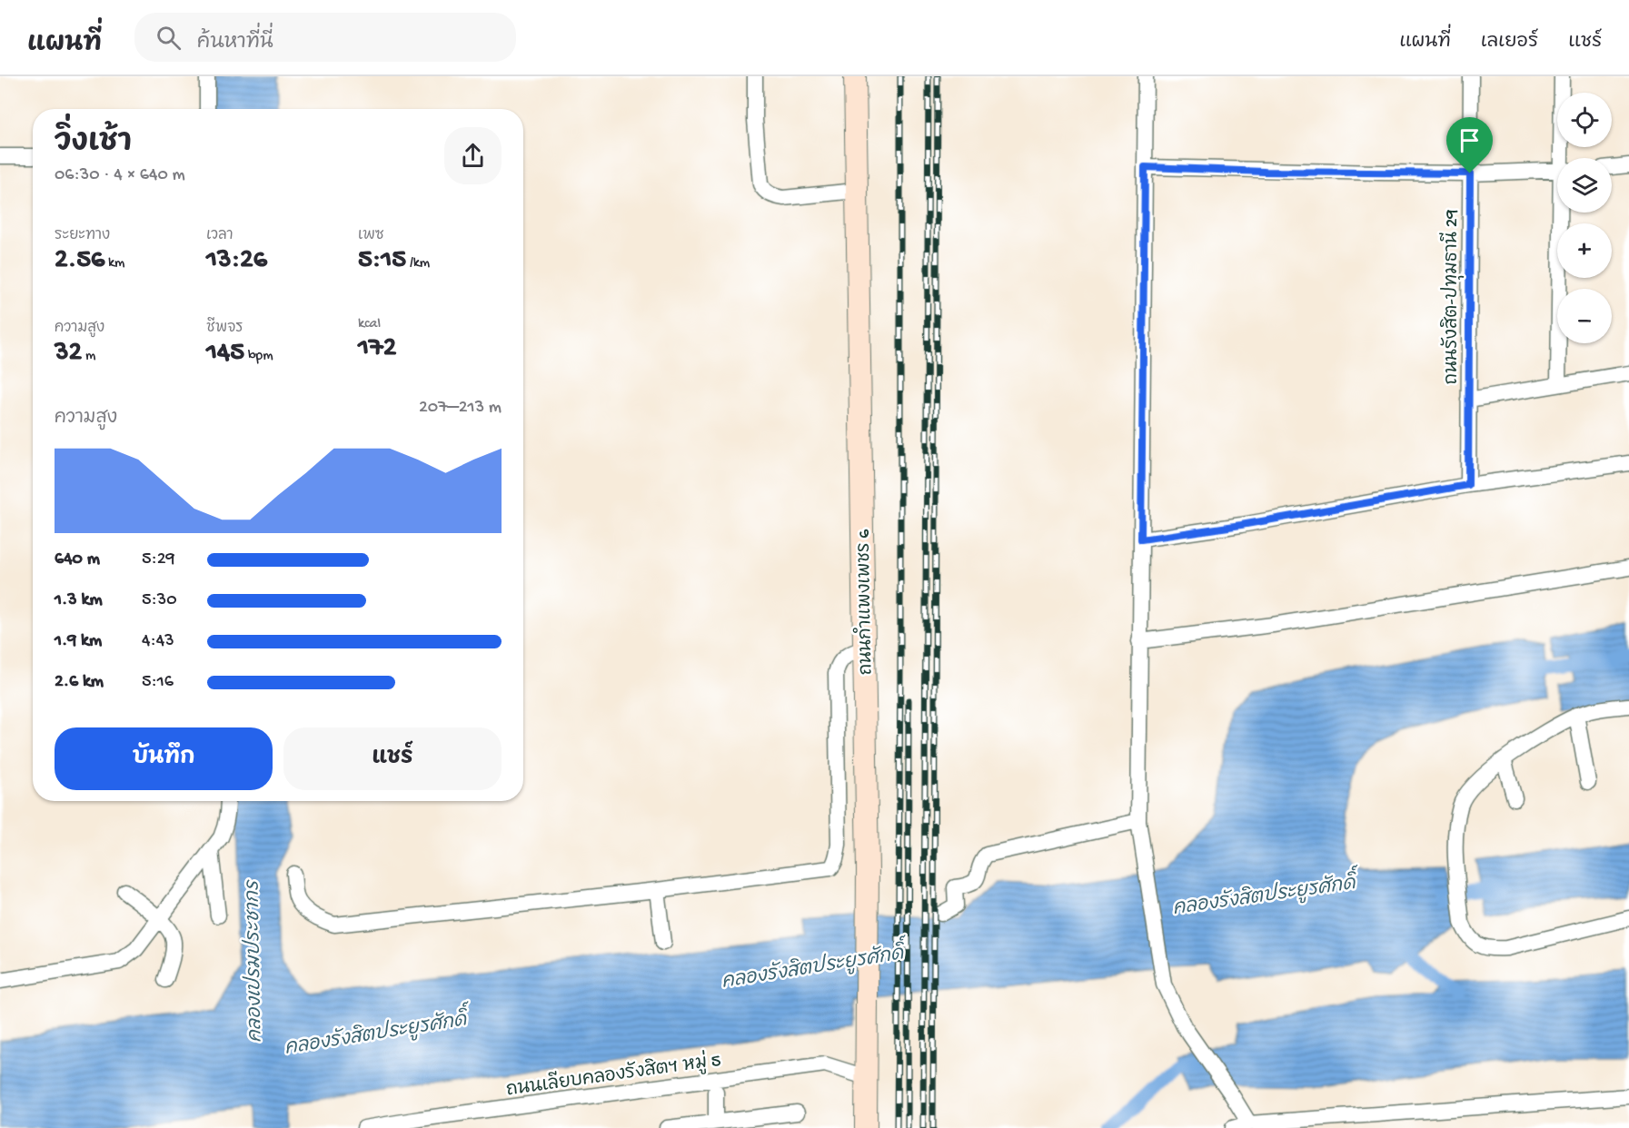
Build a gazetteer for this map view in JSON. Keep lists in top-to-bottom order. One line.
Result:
{"streets":{"main road":["ถนนกำแพงเพชร 6"],"street":["ถนนรังสิต-ปทุมธานี 29","ถนนเลียบคลองรังสิตฯ หมู่ 5"]},"crossings":[["ถนนกำแพงเพชร 6","ถนนเลียบคลองรังสิตฯ หมู่ 5"]],"water":["คลองรังสิตประยูรศักดิ์","คลองเปรมประชากร"],"page":{"header":"แผนที่","search":"ค้นหาที่นี่","nav":["แผนที่","เลเยอร์","แชร์"],"map_buttons":["+","−"],"heading":["วิ่งเช้า","06:30 · 4 × 640 m"],"stats":[["ระยะทาง","2.56 km"],["เวลา","13:26"],["เพซ","5:15 /km"],["ความสูง","32 m"],["ชีพจร","145 bpm"],["kcal","172"]],"chart":["ความสูง","207–213 m"],"list":[{"name":"640 m","note":"5:29"},{"name":"1.3 km","note":"5:30"},{"name":"1.9 km","note":"4:43"},{"name":"2.6 km","note":"5:16"}],"buttons":["บันทึก","แชร์"]}}
